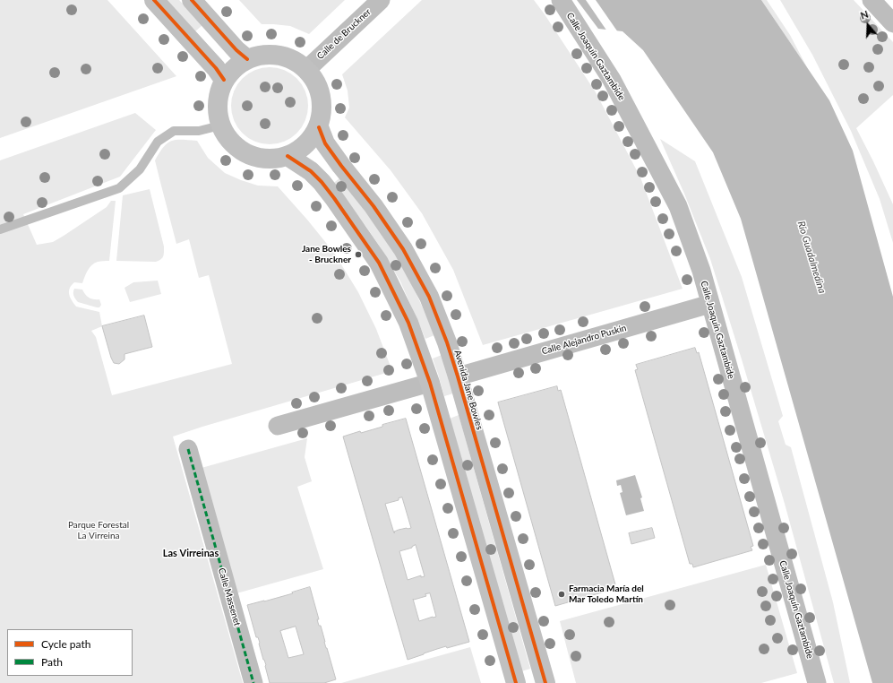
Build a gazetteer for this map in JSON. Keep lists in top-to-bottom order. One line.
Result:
{"streets":{"main road":["Avenida Jane Bowles"],"street":["Calle de Bruckner","Calle Joaquín Gaztambide","Calle Alejandro Puskin","Calle Massenet"]},"crossings":[["Calle de Bruckner","Avenida Jane Bowles"],["Calle Joaquín Gaztambide","Calle Alejandro Puskin"],["Calle Alejandro Puskin","Avenida Jane Bowles"]],"districts":["Las Virreinas"],"water":["Río Guadalmedina"],"parks":["Parque Forestal La Virreina"],"places":["Jane Bowles - Bruckner","Farmacia María del Mar Toledo Martín"],"legend":["Cycle path","Path"],"north":"top"}
